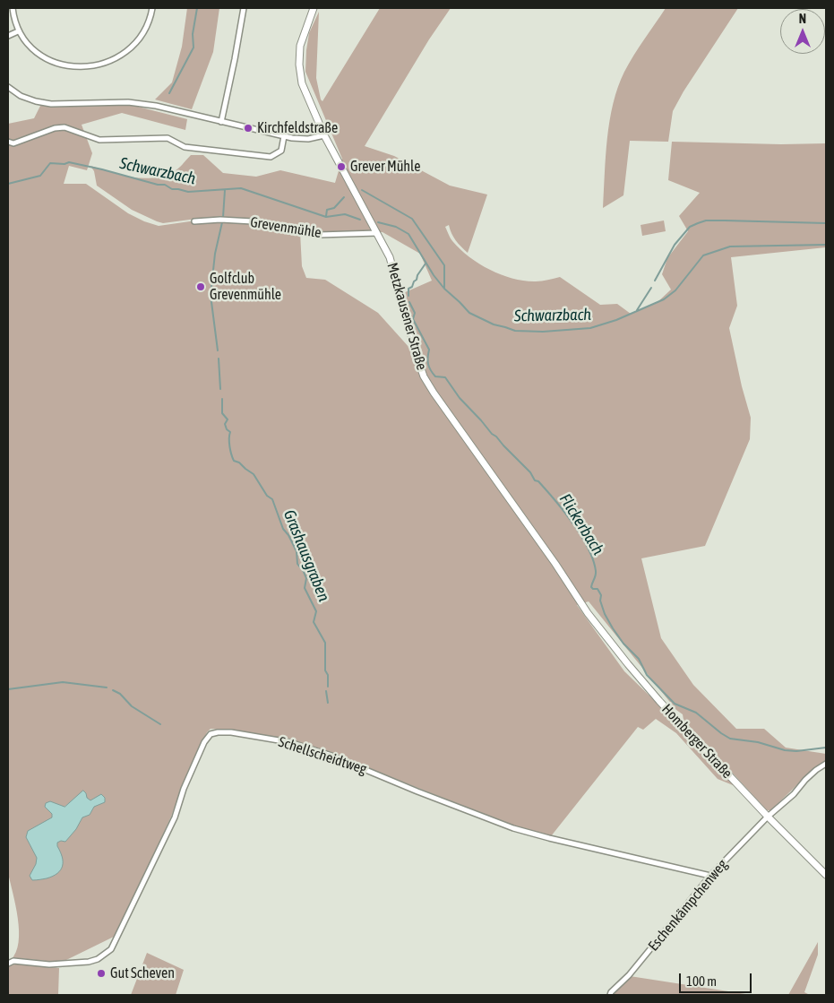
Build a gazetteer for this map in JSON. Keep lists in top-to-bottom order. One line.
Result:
{"streets":{"main road":["Metzkausener Straße","Homberger Straße"],"street":["Grevenmühle","Schellscheidtweg","Eschenkämpchenweg"]},"crossings":[["Grevenmühle","Metzkausener Straße"],["Metzkausener Straße","Homberger Straße"],["Homberger Straße","Eschenkämpchenweg"],["Schellscheidtweg","Eschenkämpchenweg"]],"water":["Schwarzbach","Flickerbach","Grashausgraben"],"places":["Kirchfeldstraße","Grever Mühle","Golfclub Grevenmühle","Gut Scheven"],"scale_bar":"100 m","north":"top"}
